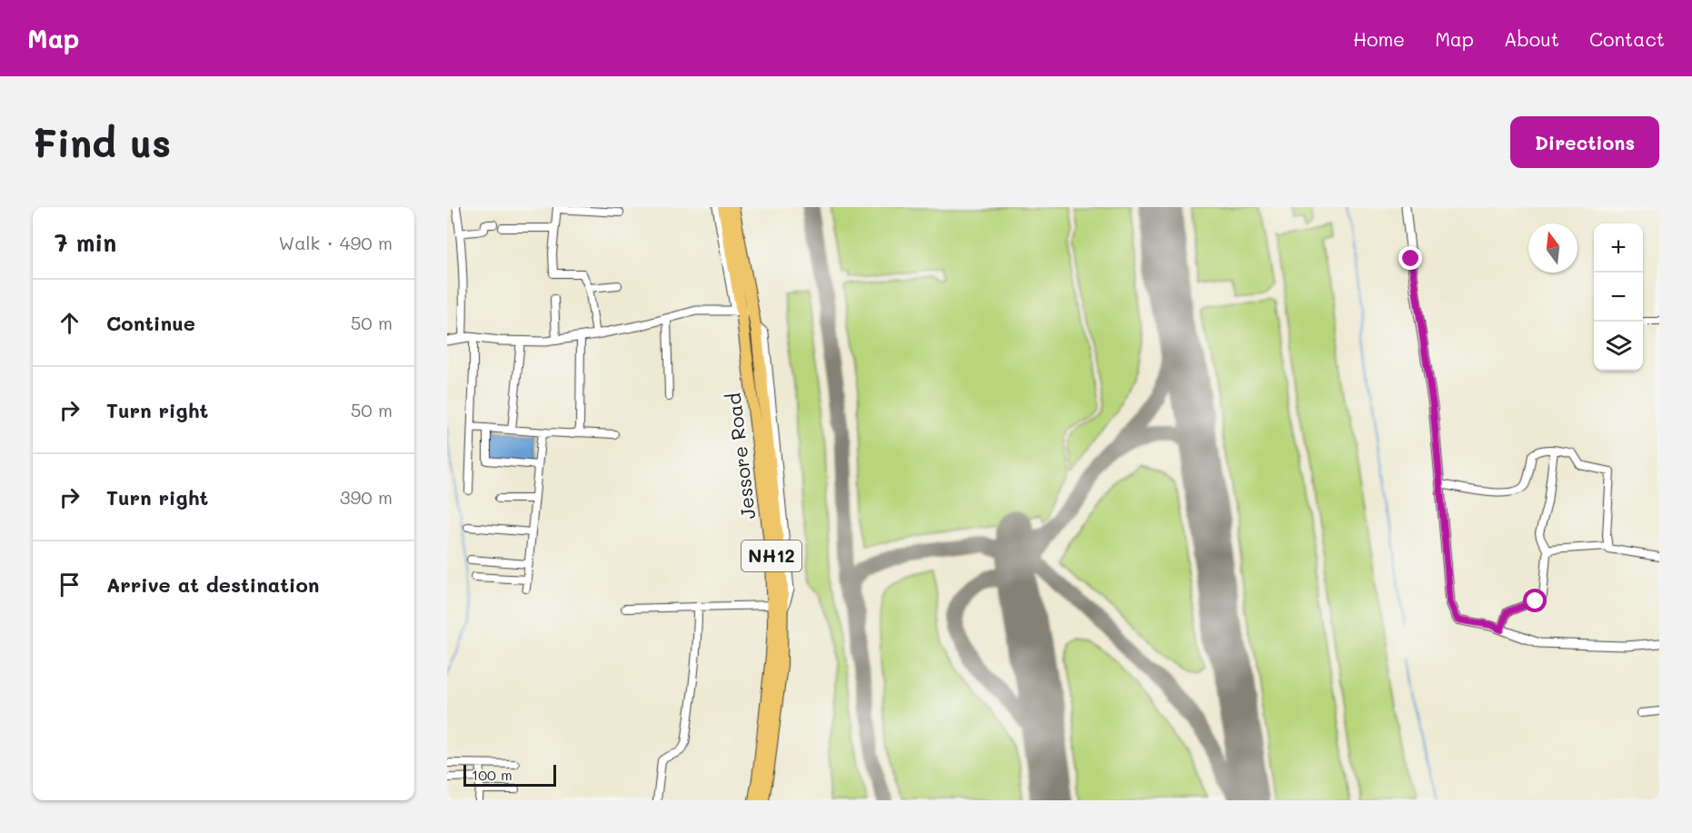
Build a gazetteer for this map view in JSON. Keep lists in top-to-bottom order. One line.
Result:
{"streets":{"highway":["Jessore Road","NH12"]},"crossings":[["Jessore Road","NH12"]],"scale_bar":"100 m","north":"top","page":{"header":"Map","nav":["Home","Map","About","Contact"],"buttons":"Directions","title":"Find us","heading":["7 min","Walk · 490 m"],"map_buttons":["+","−"],"list":[["Continue","50 m"],["Turn right","50 m"],["Turn right","390 m"],"Arrive at destination"],"scale":"100 m"}}
